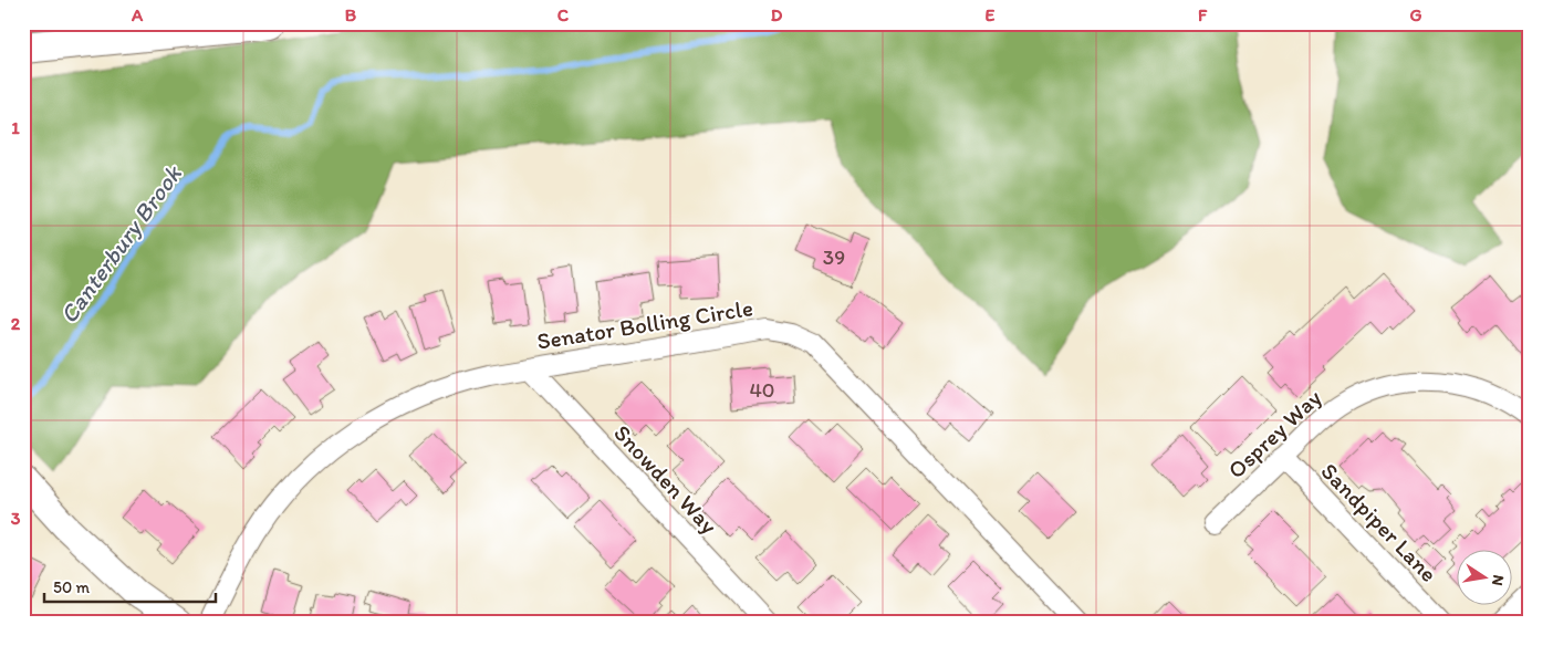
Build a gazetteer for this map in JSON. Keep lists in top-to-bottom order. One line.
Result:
{"streets":{"street":["Senator Bolling Circle","Osprey Way","Snowden Way","Sandpiper Lane"]},"crossings":[["Senator Bolling Circle","Snowden Way"],["Osprey Way","Sandpiper Lane"]],"water":["Canterbury Brook"],"house_numbers":["39","40"],"scale_bar":"50 m","north":"right","grid":{"columns":["A","B","C","D","E","F","G"],"rows":["1","2","3"]}}
